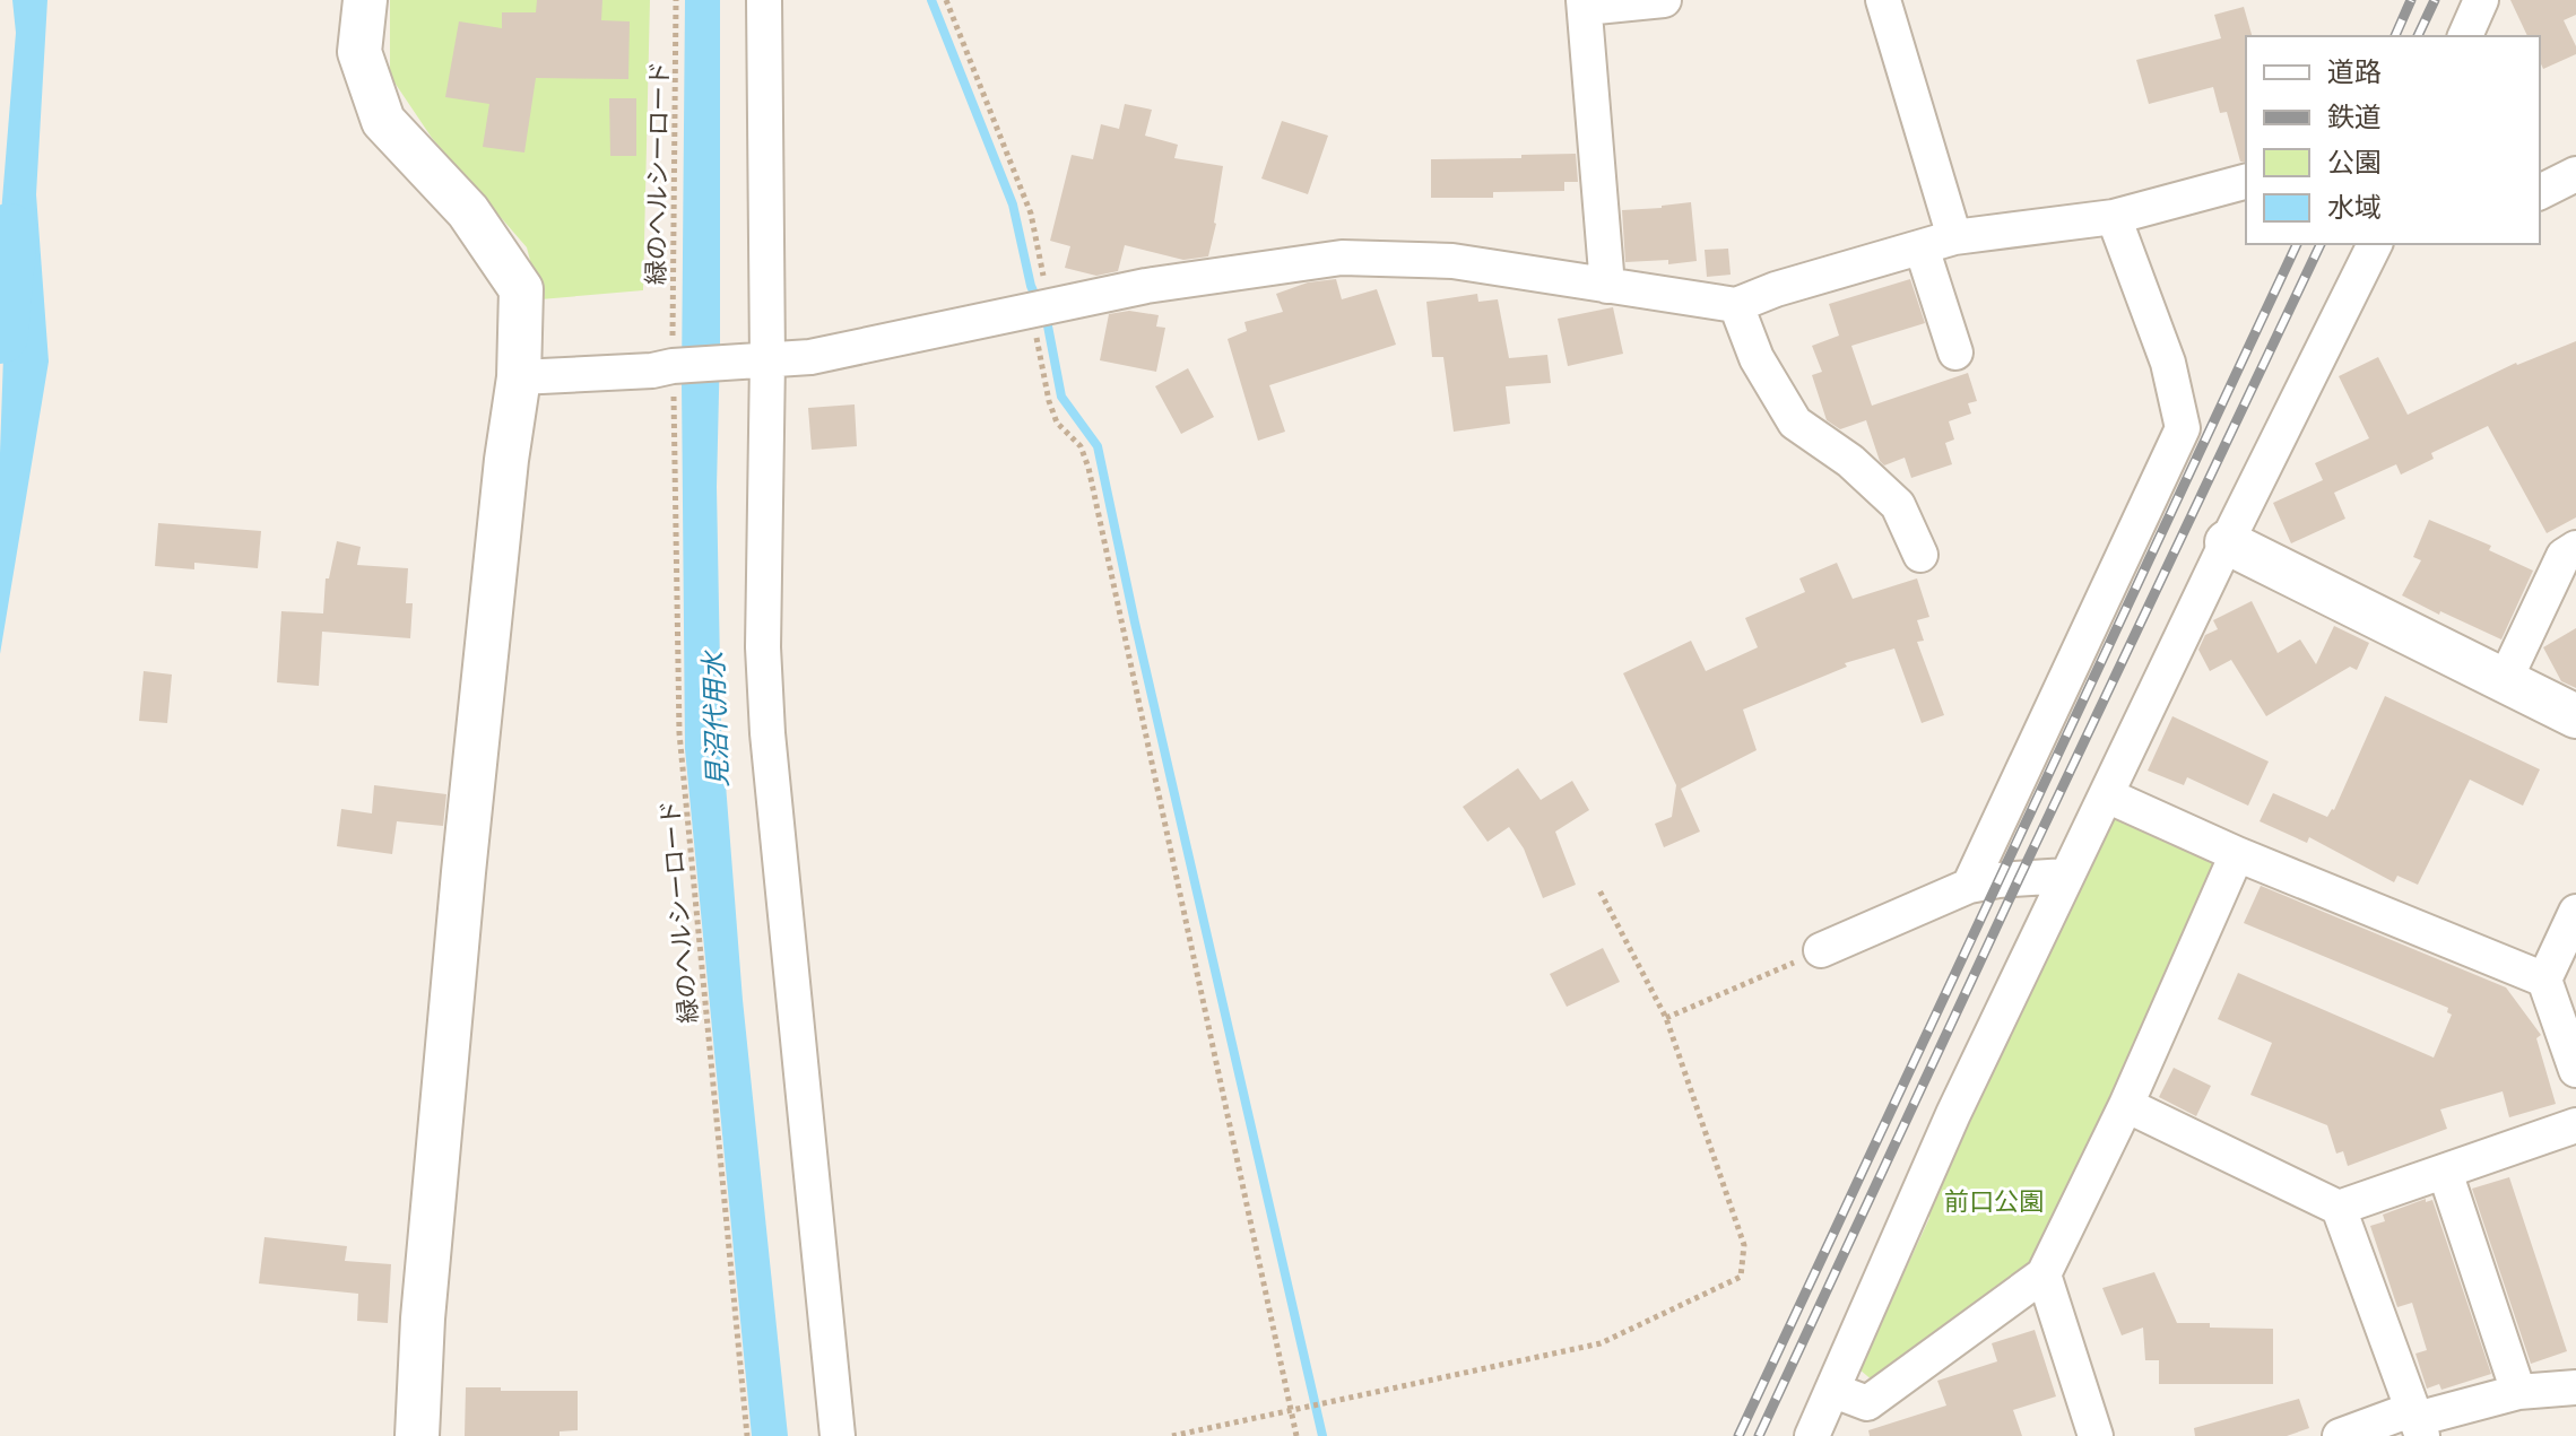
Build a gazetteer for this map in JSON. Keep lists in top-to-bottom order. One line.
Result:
{"streets":{"path":["緑のヘルシーロード"]},"water":["見沼代用水"],"parks":["前口公園"],"legend":["道路","鉄道","公園","水域"]}
